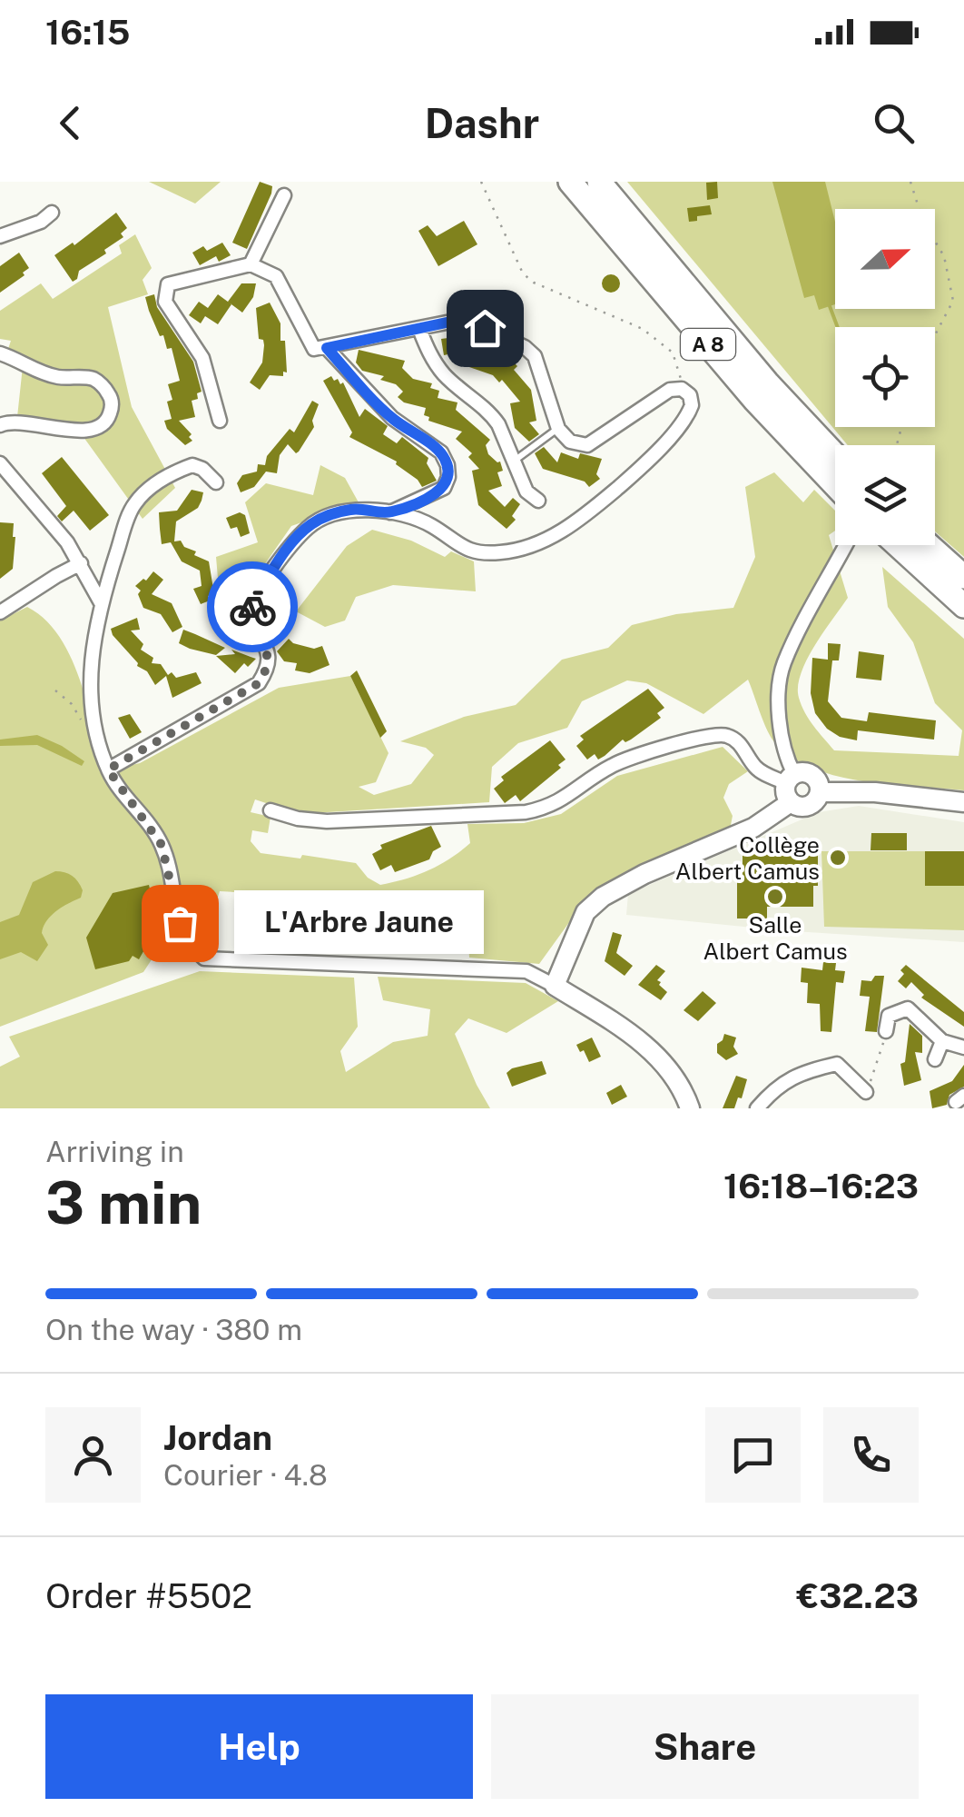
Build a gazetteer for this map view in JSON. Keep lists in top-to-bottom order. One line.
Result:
{"streets":{"highway":["A 8"]},"places":["Collège Albert Camus","Salle Albert Camus","L'Arbre Jaune"],"north":"right","page":{"status":"16:15","header":"Dashr","bubble":"L'Arbre Jaune","heading":["3 min","Arriving in","16:18–16:23"],"panel":["Jordan","Courier · 4.8","Order #5502","€32.23"],"bar":"On the way · 380 m","buttons":["Help","Share"]}}
